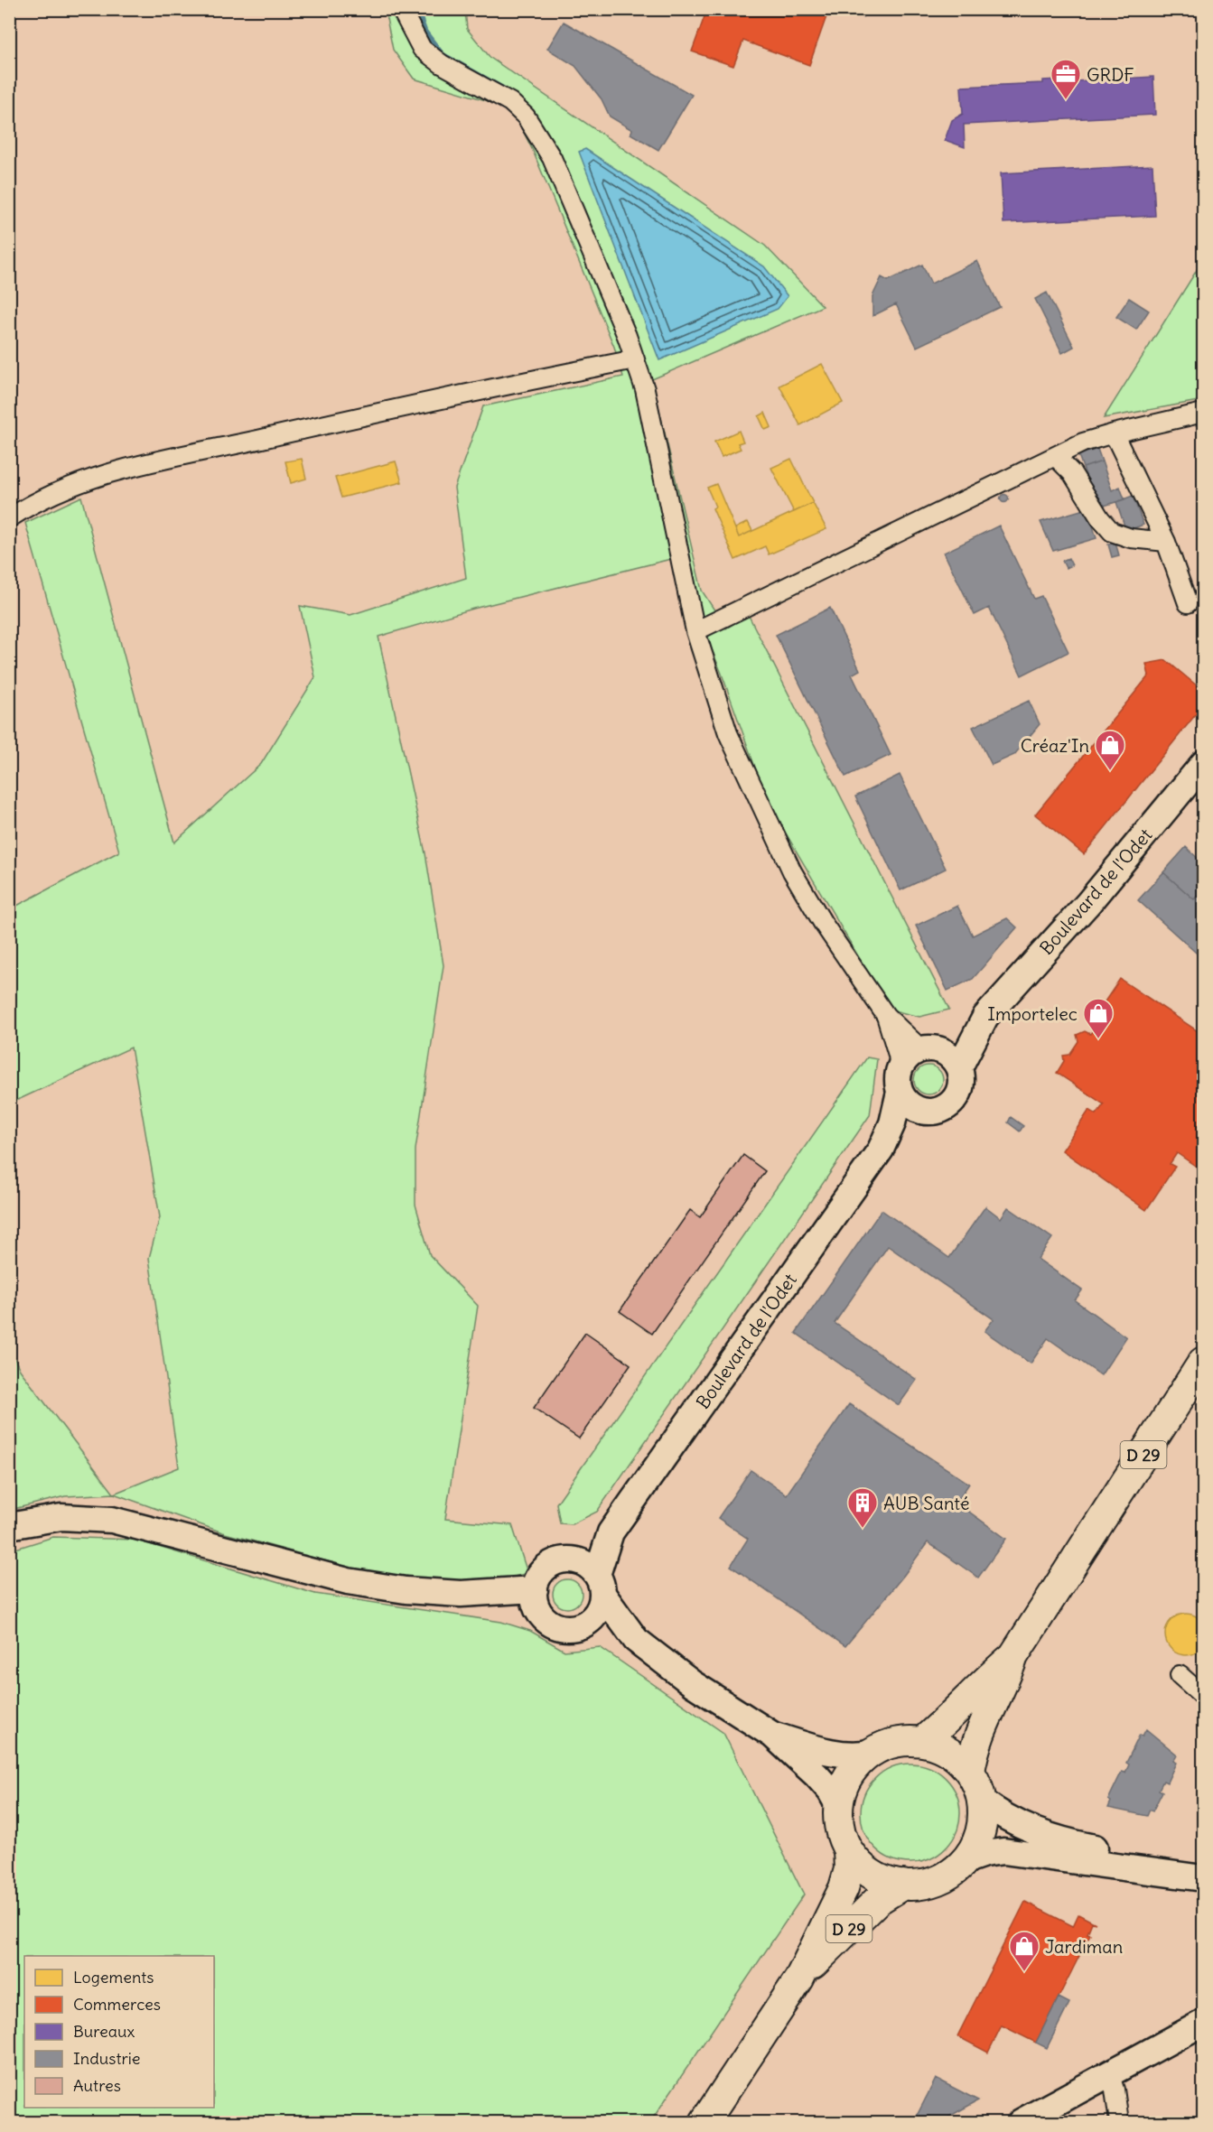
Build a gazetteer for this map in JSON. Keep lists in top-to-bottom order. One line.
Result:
{"streets":{"main road":["D 29"],"street":["Boulevard de l'Odet"]},"places":{"office":["GRDF"],"shop":["Créaz'In","Importelec","Jardiman"],"building":["AUB Santé"]},"legend":["Logements","Commerces","Bureaux","Industrie","Autres"]}
